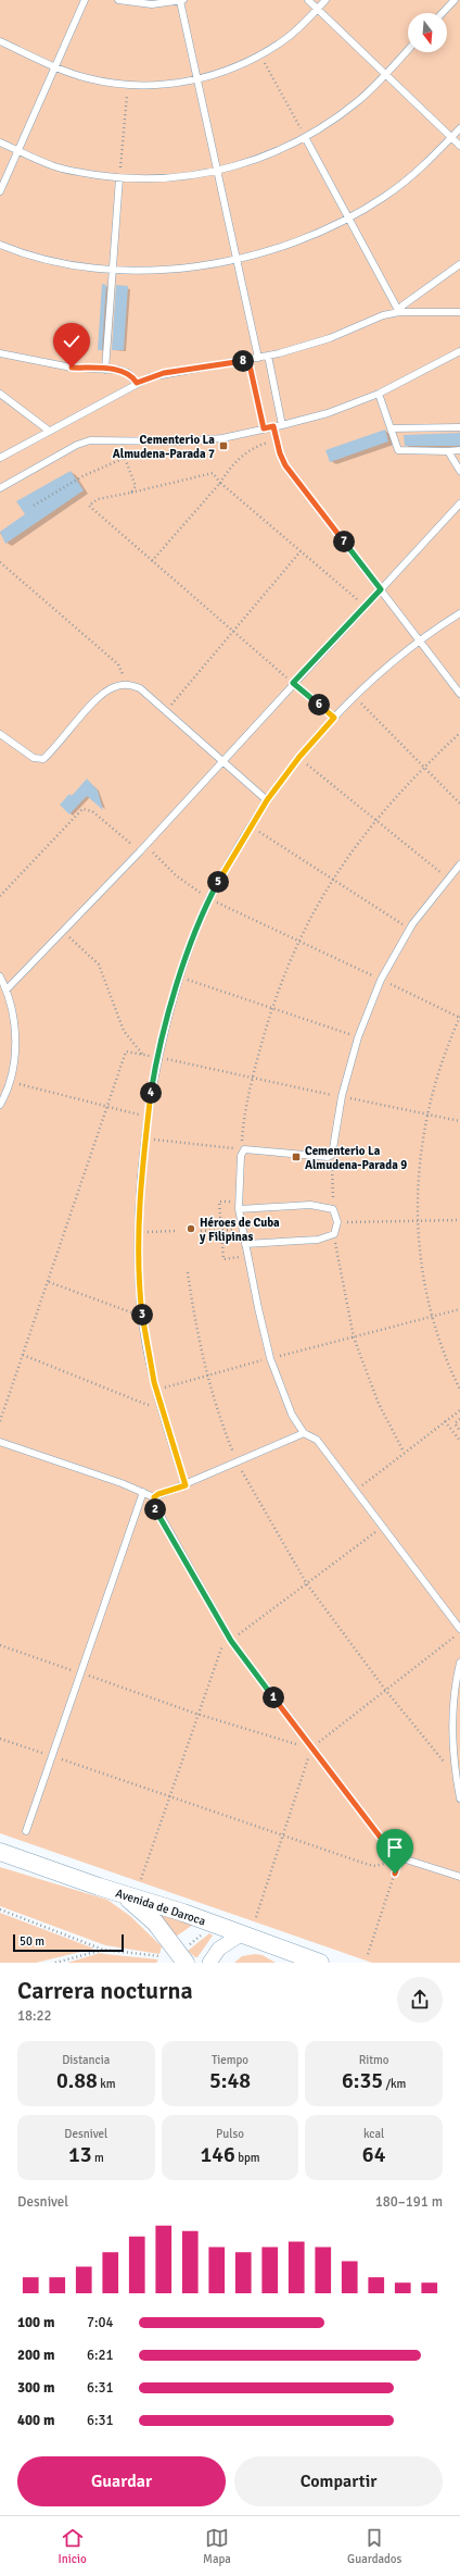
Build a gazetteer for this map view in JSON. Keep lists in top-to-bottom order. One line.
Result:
{"streets":{"street":["Avenida de Daroca"]},"places":{"transit":["Cementerio La Almudena-Parada 7","Cementerio La Almudena-Parada 9"],"other":["Héroes de Cuba y Filipinas"]},"scale_bar":"50 m","north":"bottom","page":{"pins":["8","7","6","5","4","3","2","1"],"scale":"50 m","heading":["Carrera nocturna","18:22"],"stats":[["Distancia","0.88 km"],["Tiempo","5:48"],["Ritmo","6:35 /km"],["Desnivel","13 m"],["Pulso","146 bpm"],["kcal","64"]],"chart":["Desnivel","180–191 m"],"list":[{"name":"100 m","note":"7:04"},{"name":"200 m","note":"6:21"},{"name":"300 m","note":"6:31"},{"name":"400 m","note":"6:31"}],"buttons":["Guardar","Compartir"],"tabs":["Inicio","Mapa","Guardados"]}}
